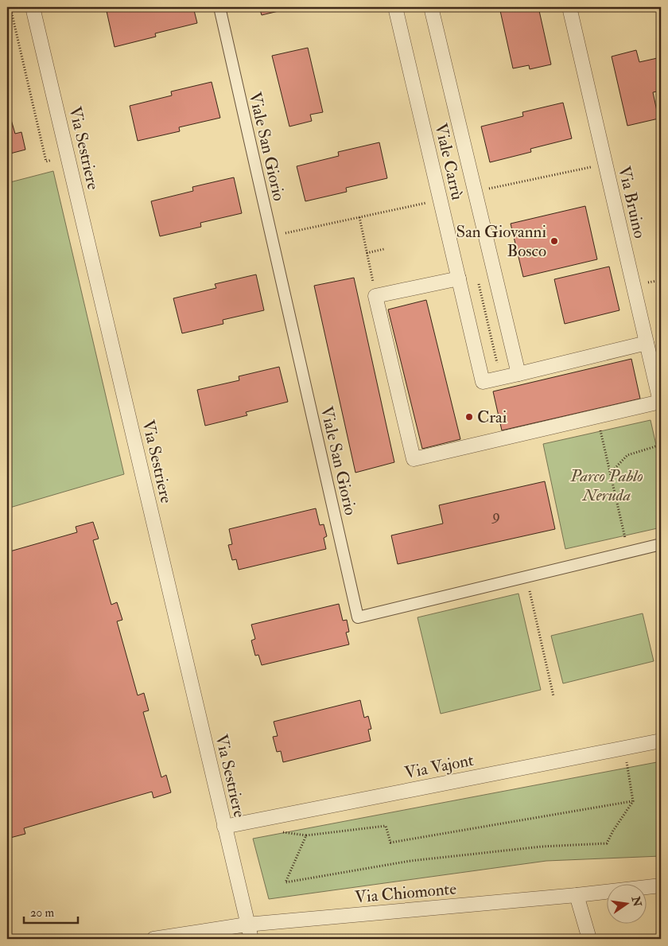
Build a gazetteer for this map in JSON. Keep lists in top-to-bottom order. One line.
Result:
{"streets":{"street":["Viale San Giorio","Via Sestriere","Viale Carrù","Via Bruino","Via Vajont","Via Chiomonte"]},"crossings":[["Via Sestriere","Via Vajont"],["Via Sestriere","Via Chiomonte"],["Viale Carrù","Via Bruino"]],"parks":["Parco Pablo Neruda"],"places":["San Giovanni Bosco","Crai"],"house_numbers":["9"],"scale_bar":"20 m","north":"right"}
